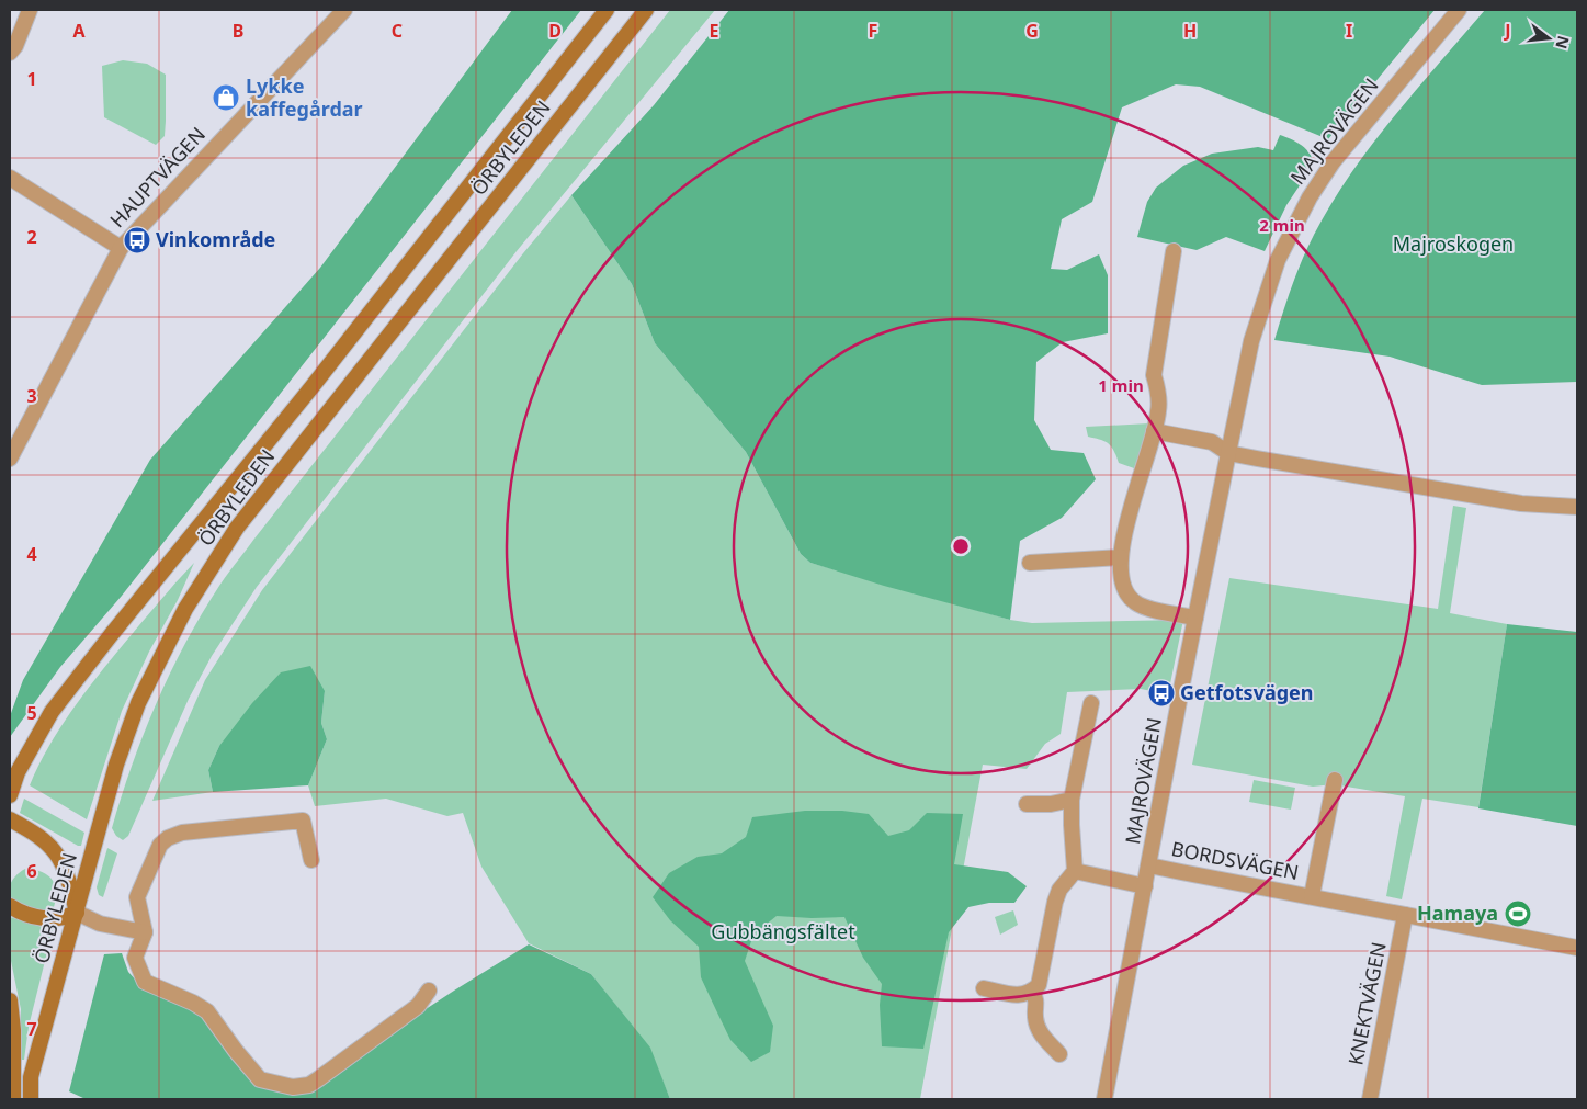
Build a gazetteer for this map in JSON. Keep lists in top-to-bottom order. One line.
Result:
{"streets":{"main road":["ÖRBYLEDEN"],"street":["MAJROVÄGEN","HAUPTVÄGEN","BORDSVÄGEN","KNEKTVÄGEN"]},"crossings":[["MAJROVÄGEN","BORDSVÄGEN"],["BORDSVÄGEN","KNEKTVÄGEN"]],"parks":["Majroskogen","Gubbängsfältet"],"places":{"shop":["Lykke kaffegårdar"],"bus stop":["Vinkområde","Getfotsvägen"],"sports":["Hamaya"]},"north":"right","grid":{"columns":["A","B","C","D","E","F","G","H","I","J"],"rows":["1","2","3","4","5","6","7"]},"rings":["2 min","1 min"]}
